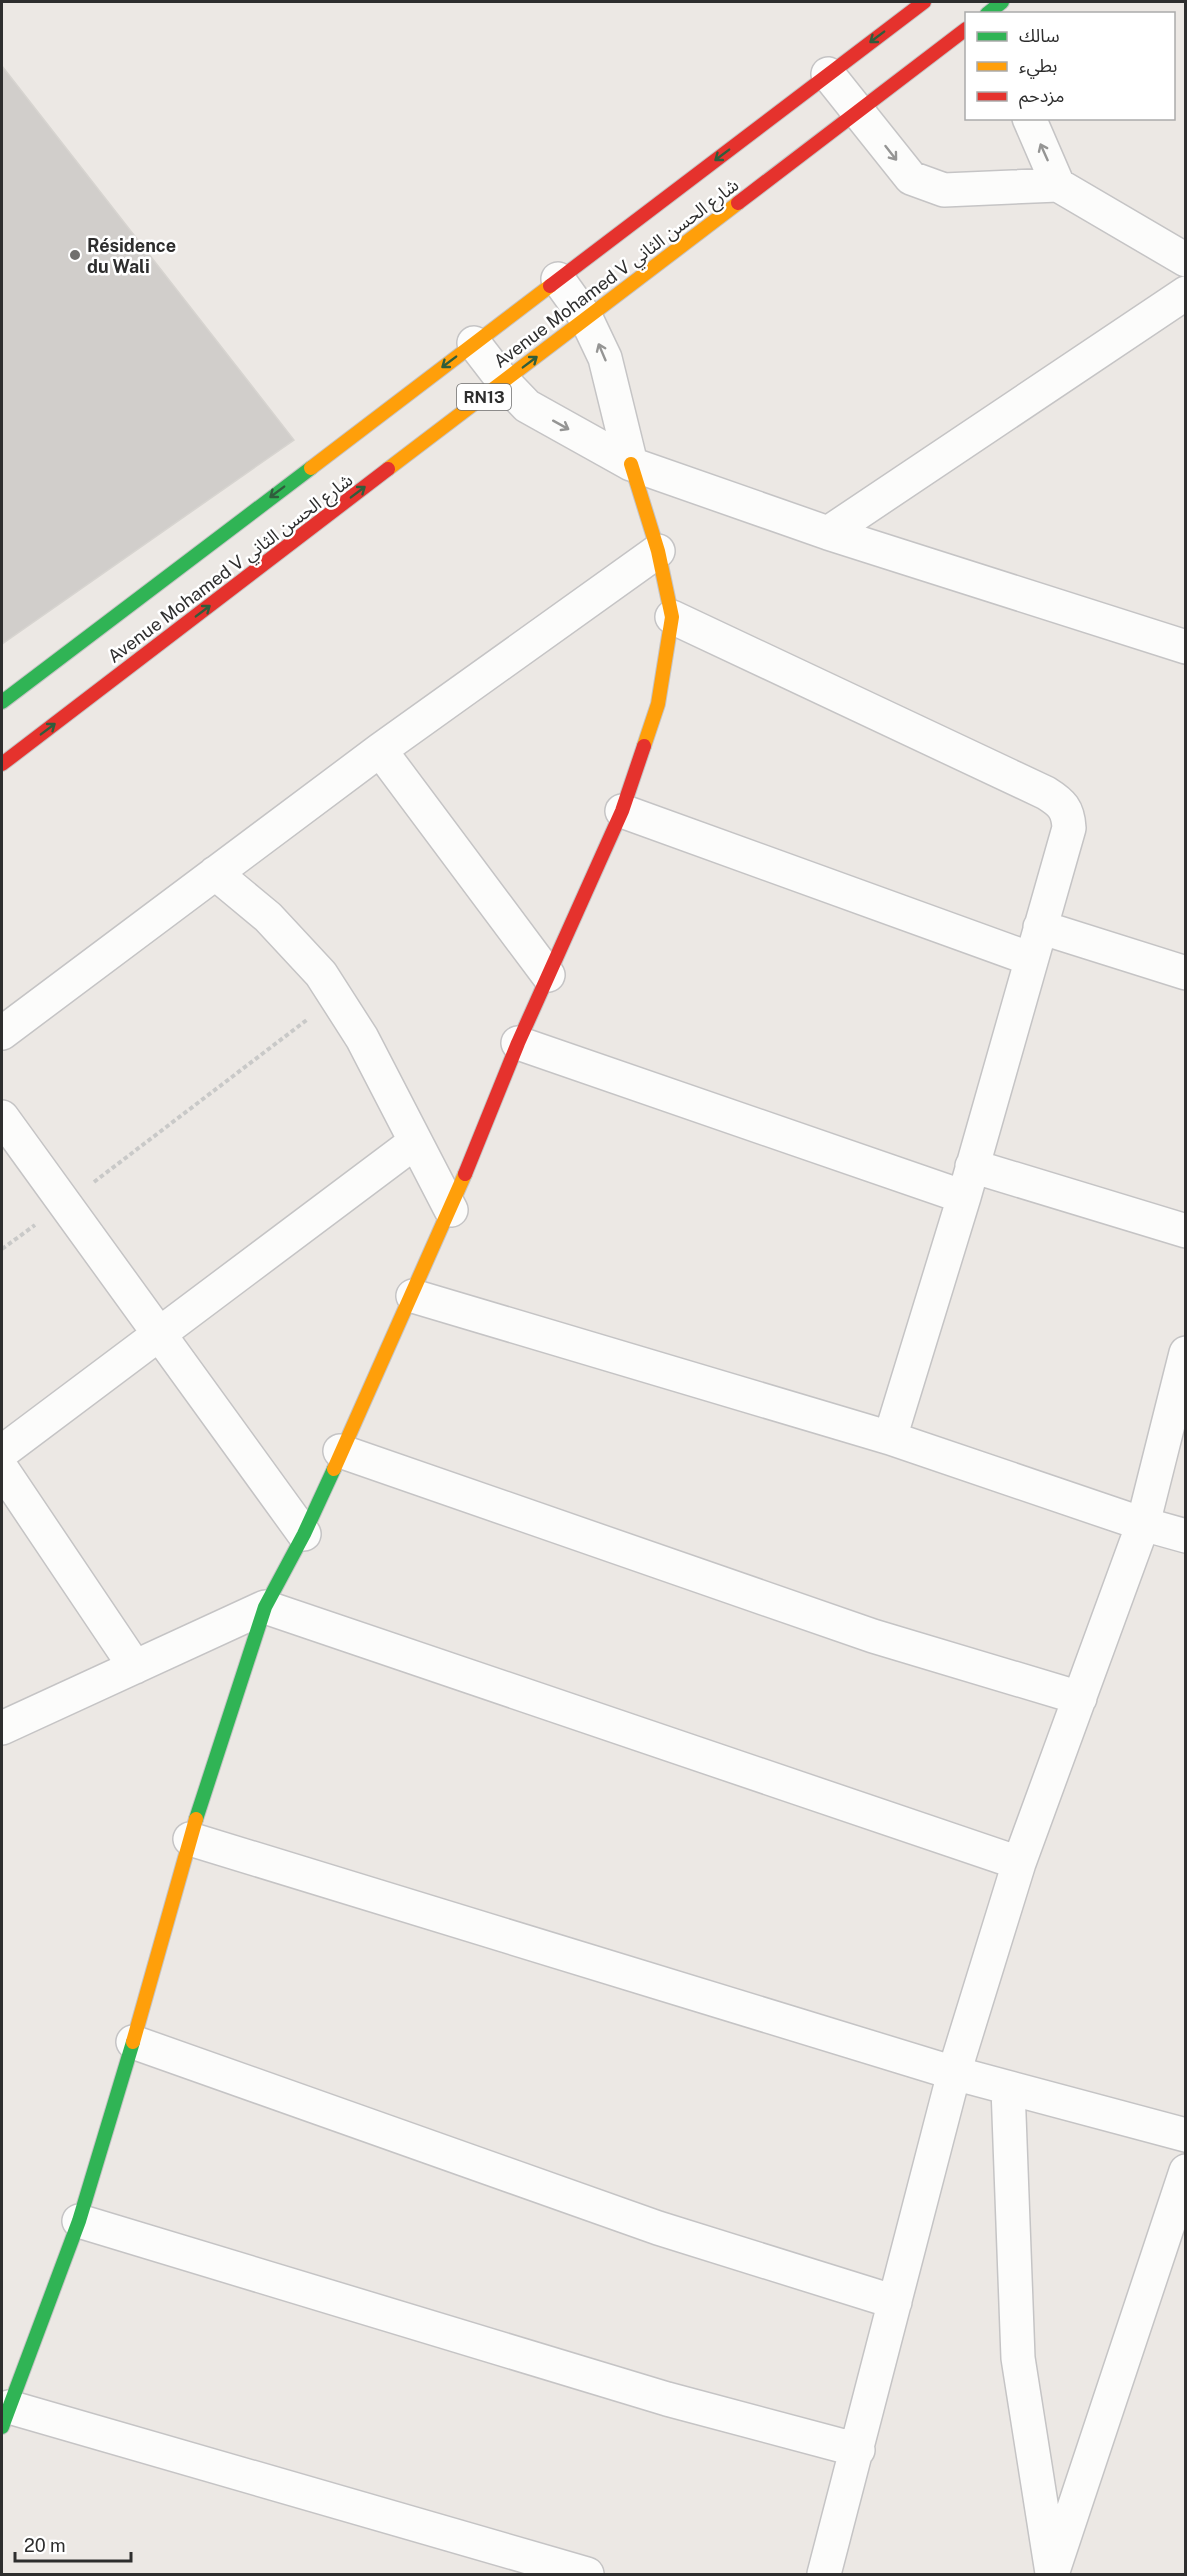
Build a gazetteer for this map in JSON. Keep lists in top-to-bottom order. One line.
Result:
{"streets":{"main road":["Avenue Mohamed V شارع الحسن الثاني","RN13"]},"places":["Résidence du Wali"],"legend":["سالك","بطيء","مزدحم"],"scale_bar":"20 m"}
